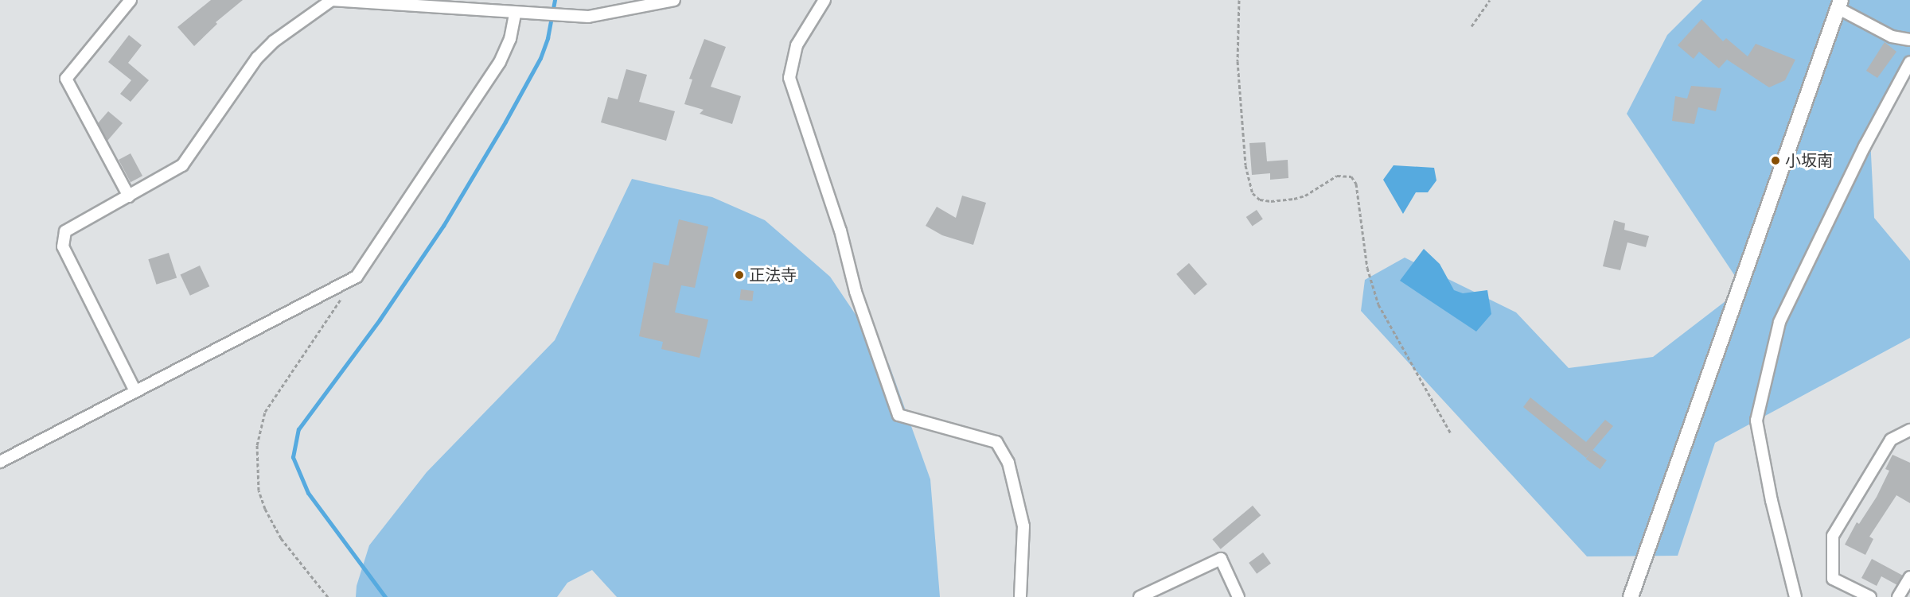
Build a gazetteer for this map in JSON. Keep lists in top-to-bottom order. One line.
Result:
{"places":["小坂南","正法寺"]}
